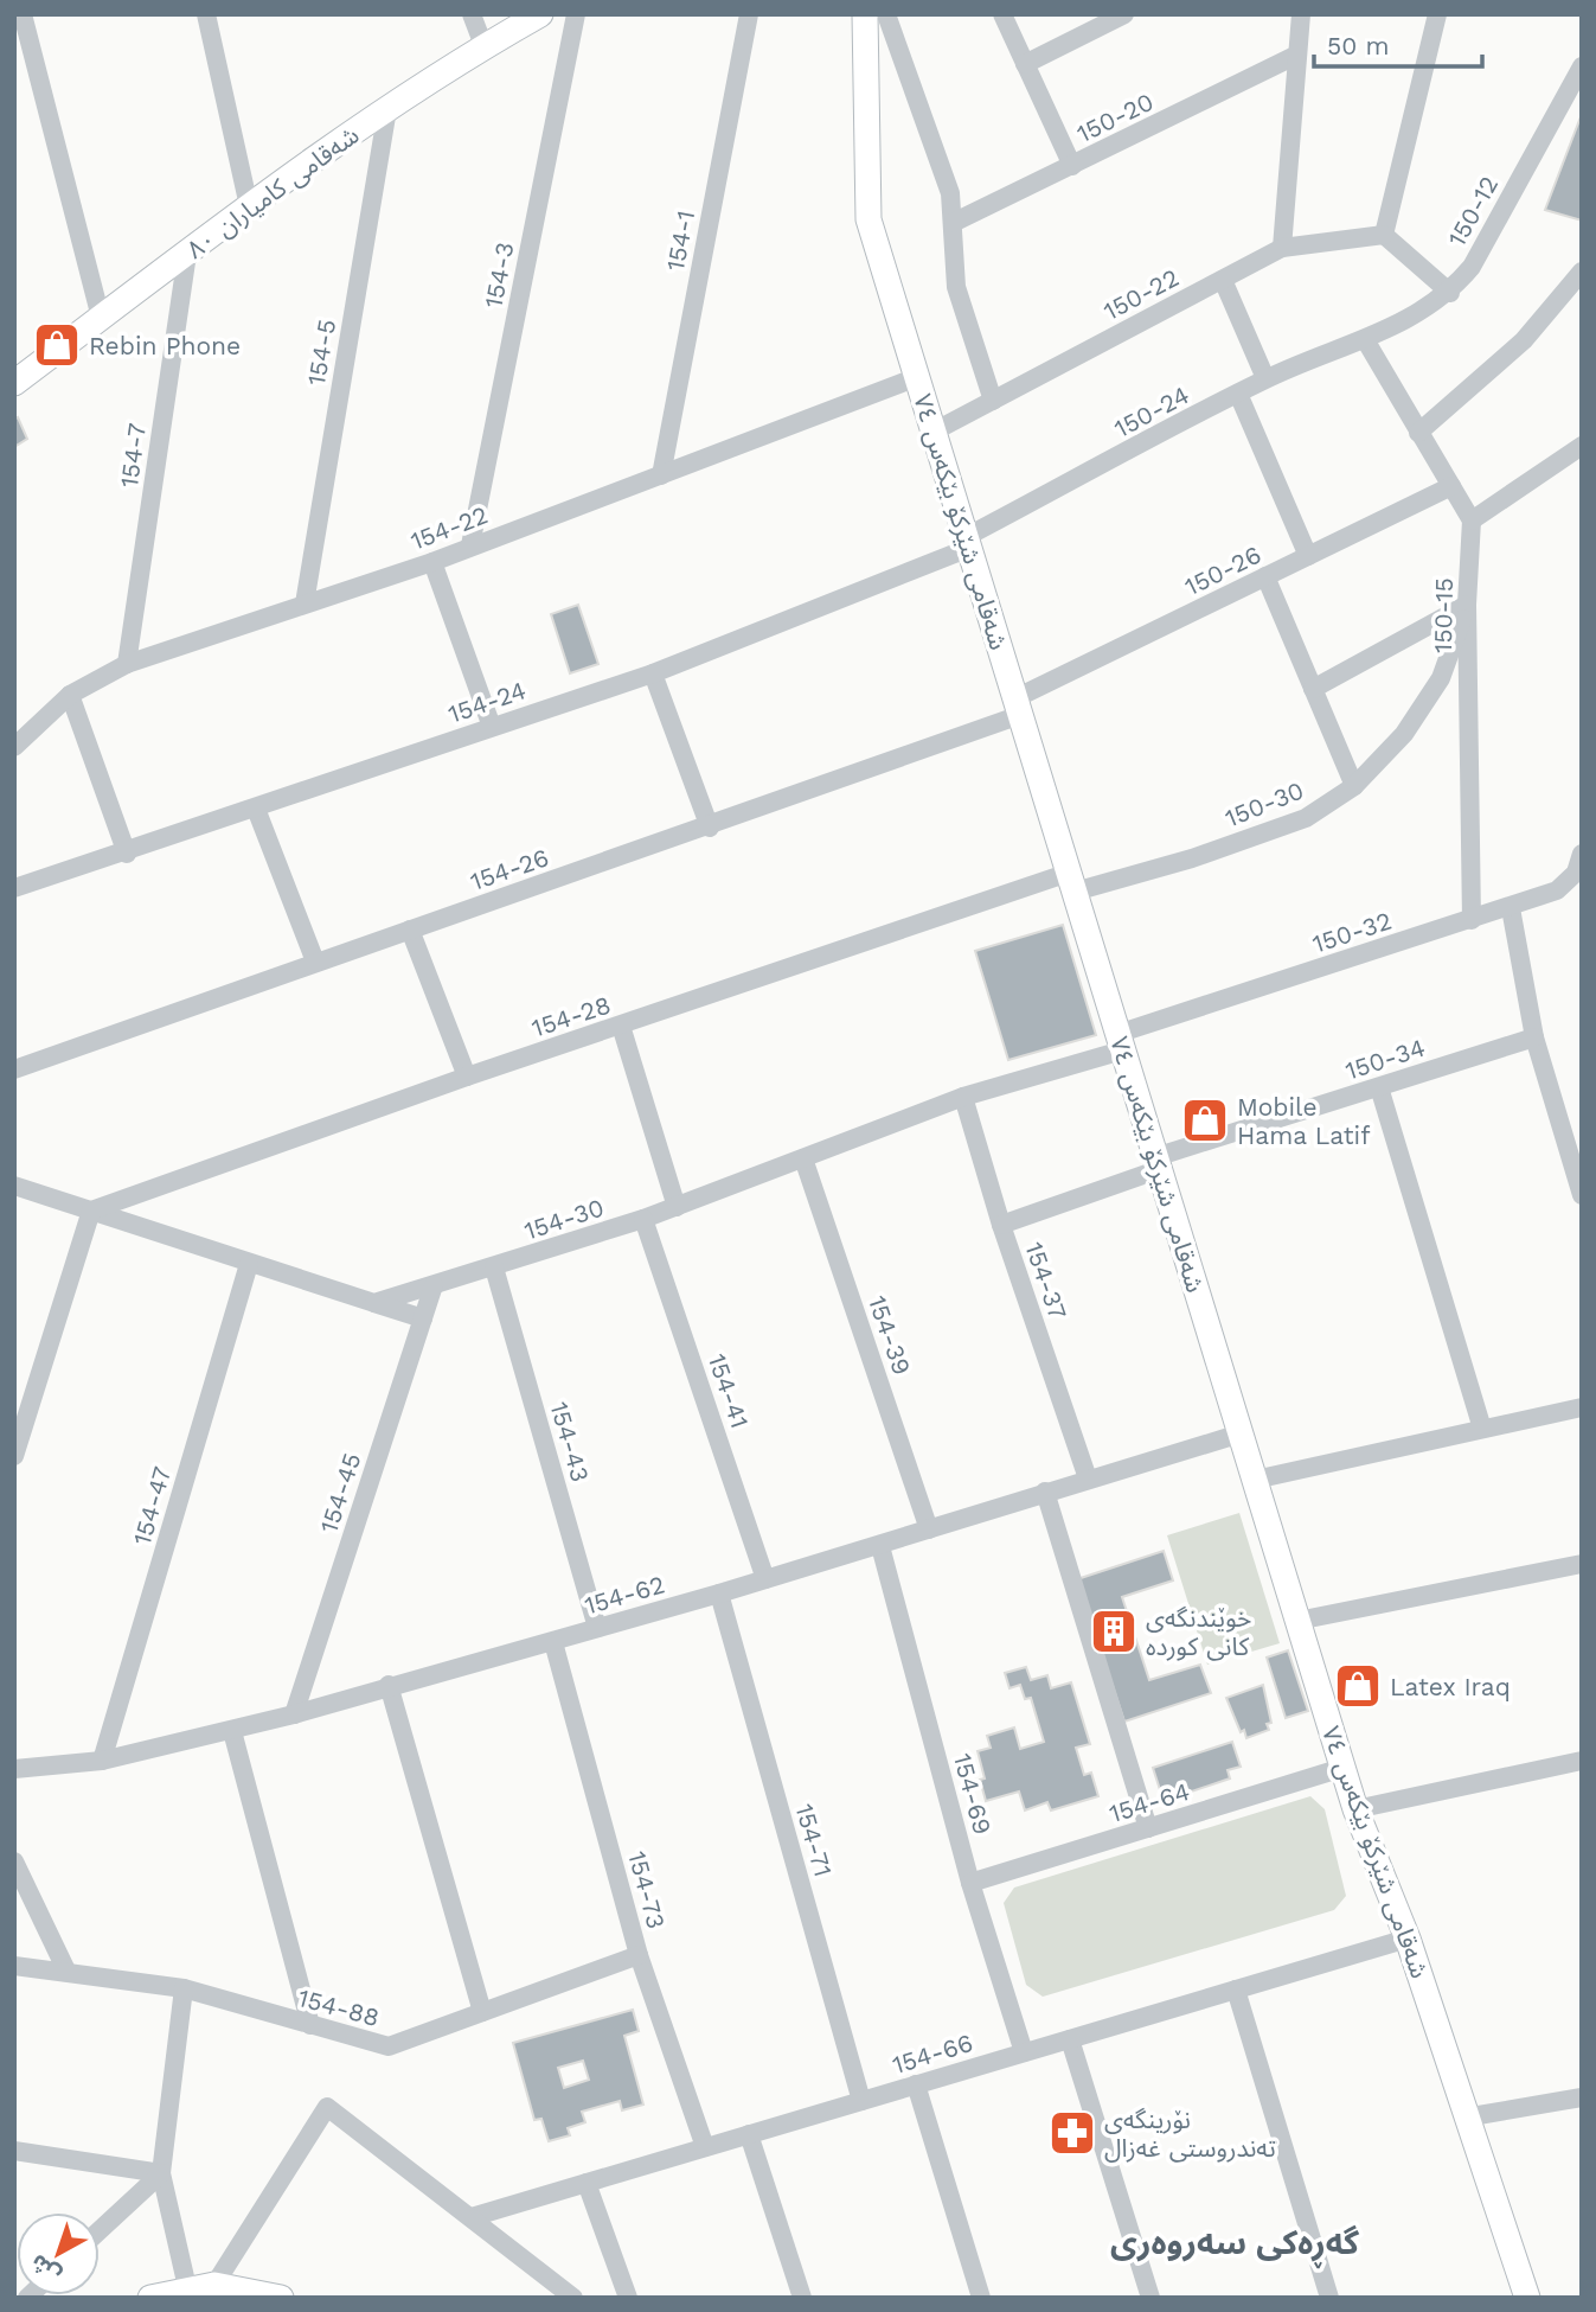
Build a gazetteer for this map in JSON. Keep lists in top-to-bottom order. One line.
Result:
{"streets":{"street":["150-20","شەقامی کامیاران ٨٠","150-12","154-1","154-3","150-22","154-5","150-24","154-7","شەقامی شێرکۆ بێکەس ٧٤","154-22","150-26","150-15","154-24","150-30","154-26","150-32","154-28","150-34","154-30","154-37","154-39","154-41","154-43","154-45","154-47","154-62","154-69","154-64","154-71","154-73","154-88","154-66"]},"crossings":[["شەقامی کامیاران ٨٠","154-5"],["شەقامی کامیاران ٨٠","154-7"],["150-12","150-24"],["154-1","154-22"],["154-3","154-22"],["150-22","شەقامی شێرکۆ بێکەس ٧٤"],["154-5","154-22"],["150-24","شەقامی شێرکۆ بێکەس ٧٤"],["150-24","154-24"],["154-7","154-22"],["شەقامی شێرکۆ بێکەس ٧٤","154-22"],["شەقامی شێرکۆ بێکەس ٧٤","150-26"],["شەقامی شێرکۆ بێکەس ٧٤","154-24"],["شەقامی شێرکۆ بێکەس ٧٤","150-30"],["شەقامی شێرکۆ بێکەس ٧٤","154-26"],["شەقامی شێرکۆ بێکەس ٧٤","150-32"],["شەقامی شێرکۆ بێکەس ٧٤","154-28"],["شەقامی شێرکۆ بێکەس ٧٤","150-34"],["شەقامی شێرکۆ بێکەس ٧٤","154-30"],["شەقامی شێرکۆ بێکەس ٧٤","154-62"],["شەقامی شێرکۆ بێکەس ٧٤","154-64"],["شەقامی شێرکۆ بێکەس ٧٤","154-66"],["150-26","154-26"],["150-15","150-30"],["150-15","150-32"],["150-30","154-28"],["150-32","154-30"],["150-34","154-37"],["154-30","154-37"],["154-30","154-39"],["154-30","154-41"],["154-30","154-43"],["154-30","154-45"],["154-37","154-62"],["154-39","154-62"],["154-41","154-62"],["154-43","154-62"],["154-45","154-62"],["154-47","154-62"],["154-62","154-69"],["154-62","154-71"],["154-62","154-73"],["154-69","154-64"],["154-69","154-66"],["154-71","154-66"],["154-73","154-88"],["154-73","154-66"]],"districts":["گەڕەکی سەروەری"],"places":{"shop":["Rebin Phone","Mobile Hama Latif","Latex Iraq"],"building":["خوێندنگەی کانی کوردە"],"pharmacy":["نۆرینگەی تەندروستی غەزال"]},"scale_bar":"50 m","north":"bottom left"}
